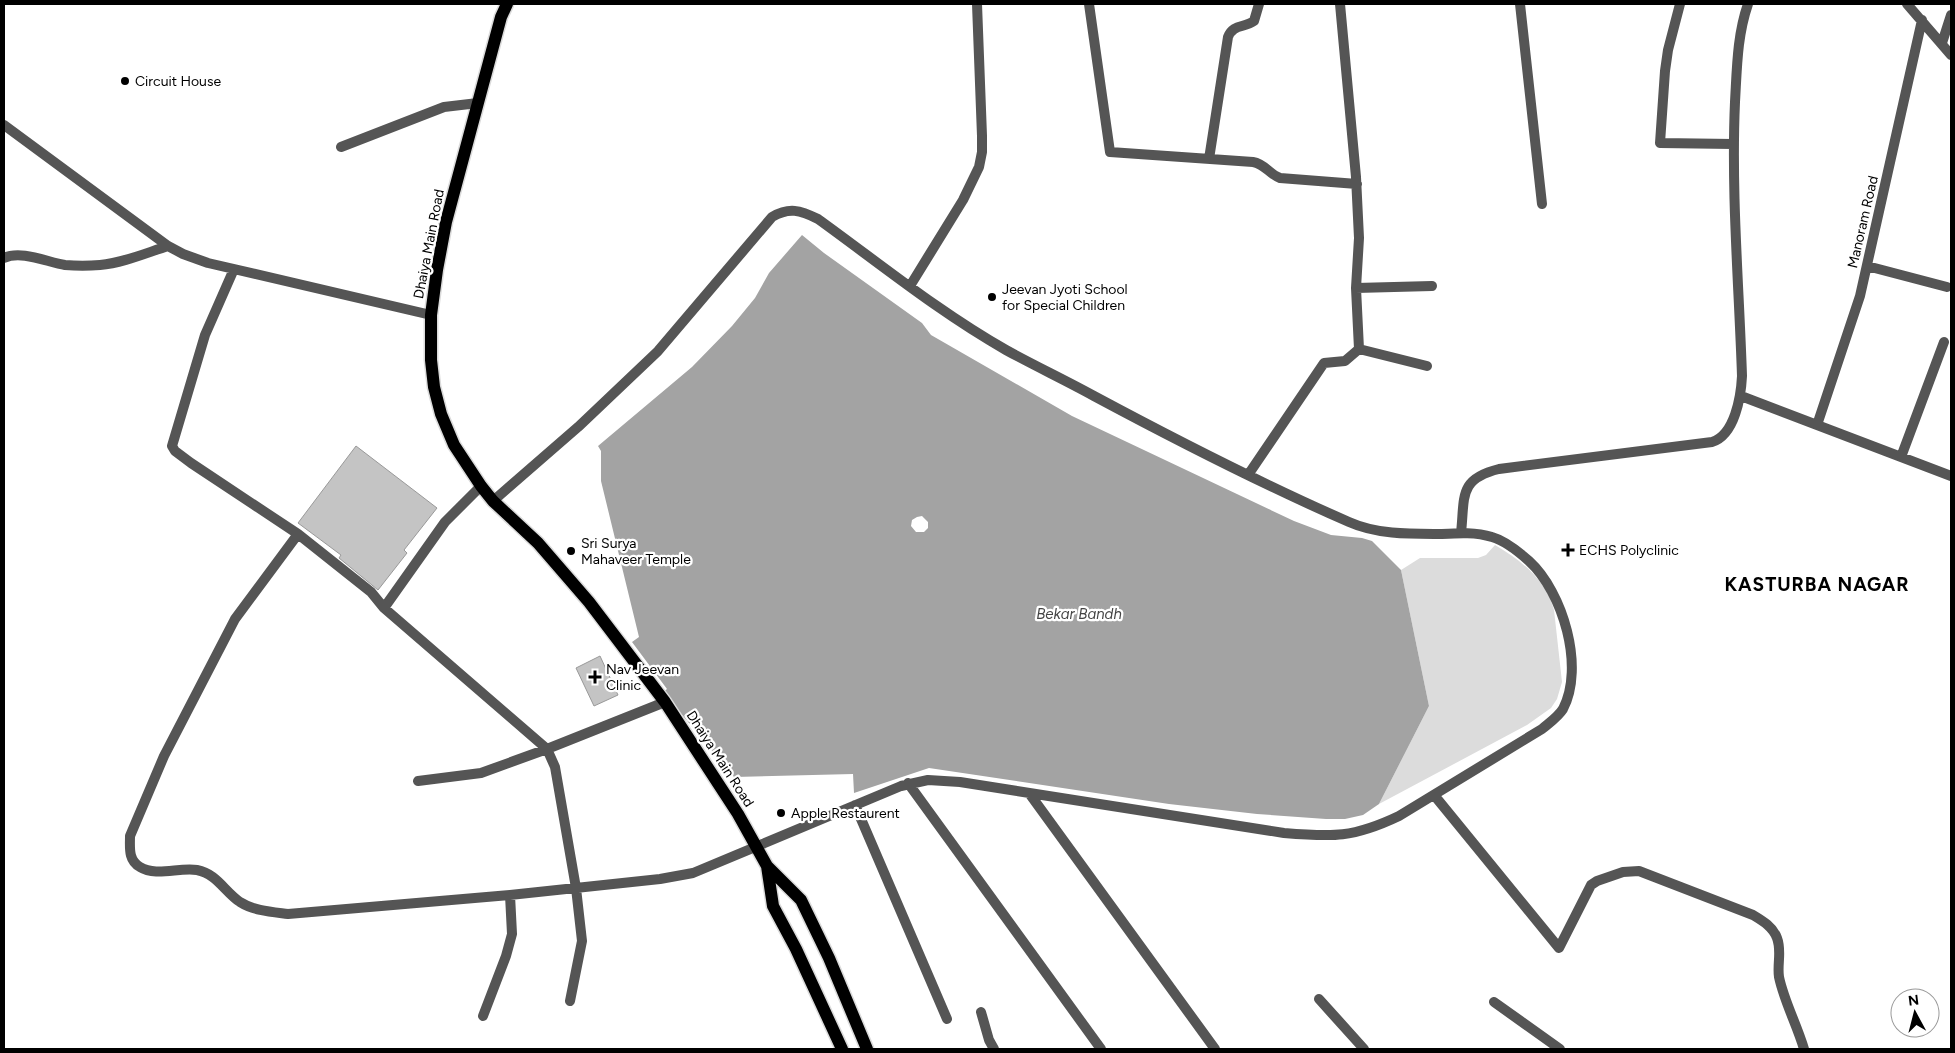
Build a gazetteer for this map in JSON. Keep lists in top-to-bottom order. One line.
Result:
{"streets":{"main road":["Dhaiya Main Road"],"street":["Manoram Road"]},"districts":["KASTURBA NAGAR"],"water":["Bekar Bandh"],"places":{"other":["Circuit House","Jeevan Jyoti School for Special Children","Sri Surya Mahaveer Temple","Apple Restaurent"],"health":["ECHS Polyclinic","Nav Jeevan Clinic"]},"north":"top"}
